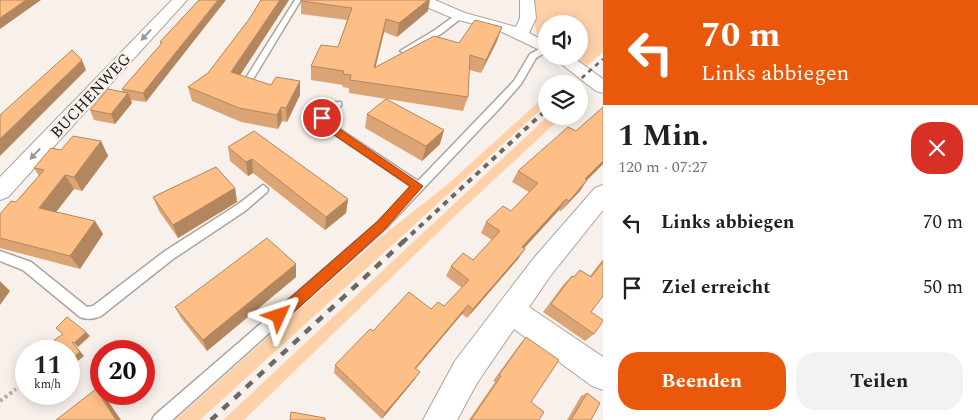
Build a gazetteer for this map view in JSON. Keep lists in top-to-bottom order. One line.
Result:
{"streets":{"street":["BUCHENWEG"]},"one_way":["BUCHENWEG"],"page":{"turn":["70 m","Links abbiegen"],"heading":["1 Min.","120 m · 07:27"],"list":[{"name":"Links abbiegen","value":"70 m"},{"name":"Ziel erreicht","value":"50 m"}],"speed":"11 km/h","limit":"20","buttons":["Beenden","Teilen"]}}
